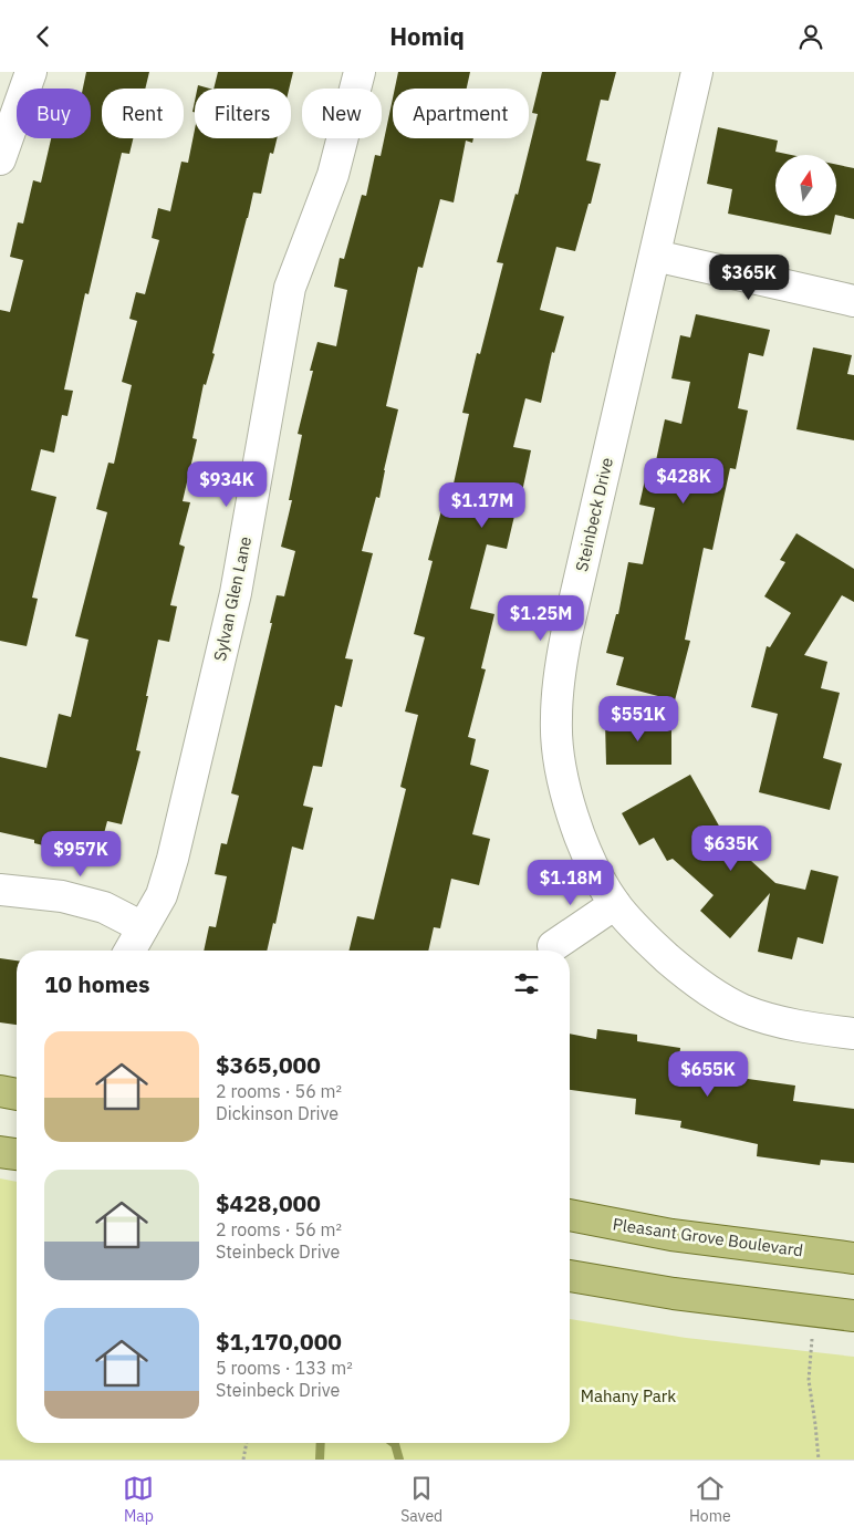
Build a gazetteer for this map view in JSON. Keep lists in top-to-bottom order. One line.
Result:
{"streets":{"main road":["Pleasant Grove Boulevard"],"street":["Steinbeck Drive","Sylvan Glen Lane"]},"parks":["Mahany Park"],"north":"top","page":{"header":"Homiq","chip":["Buy","Rent","Filters","New","Apartment"],"price":["$365K","$428K","$934K","$1.17M","$1.25M","$551K","$635K","$957K","$1.18M","$655K"],"heading":"10 homes","list":[{"name":"$365,000","note":"2 rooms · 56 m² · Dickinson Drive"},{"name":"$428,000","note":"2 rooms · 56 m² · Steinbeck Drive"},{"name":"$1,170,000","note":"5 rooms · 133 m² · Steinbeck Drive"}],"tabs":["Map","Saved","Home"]}}
